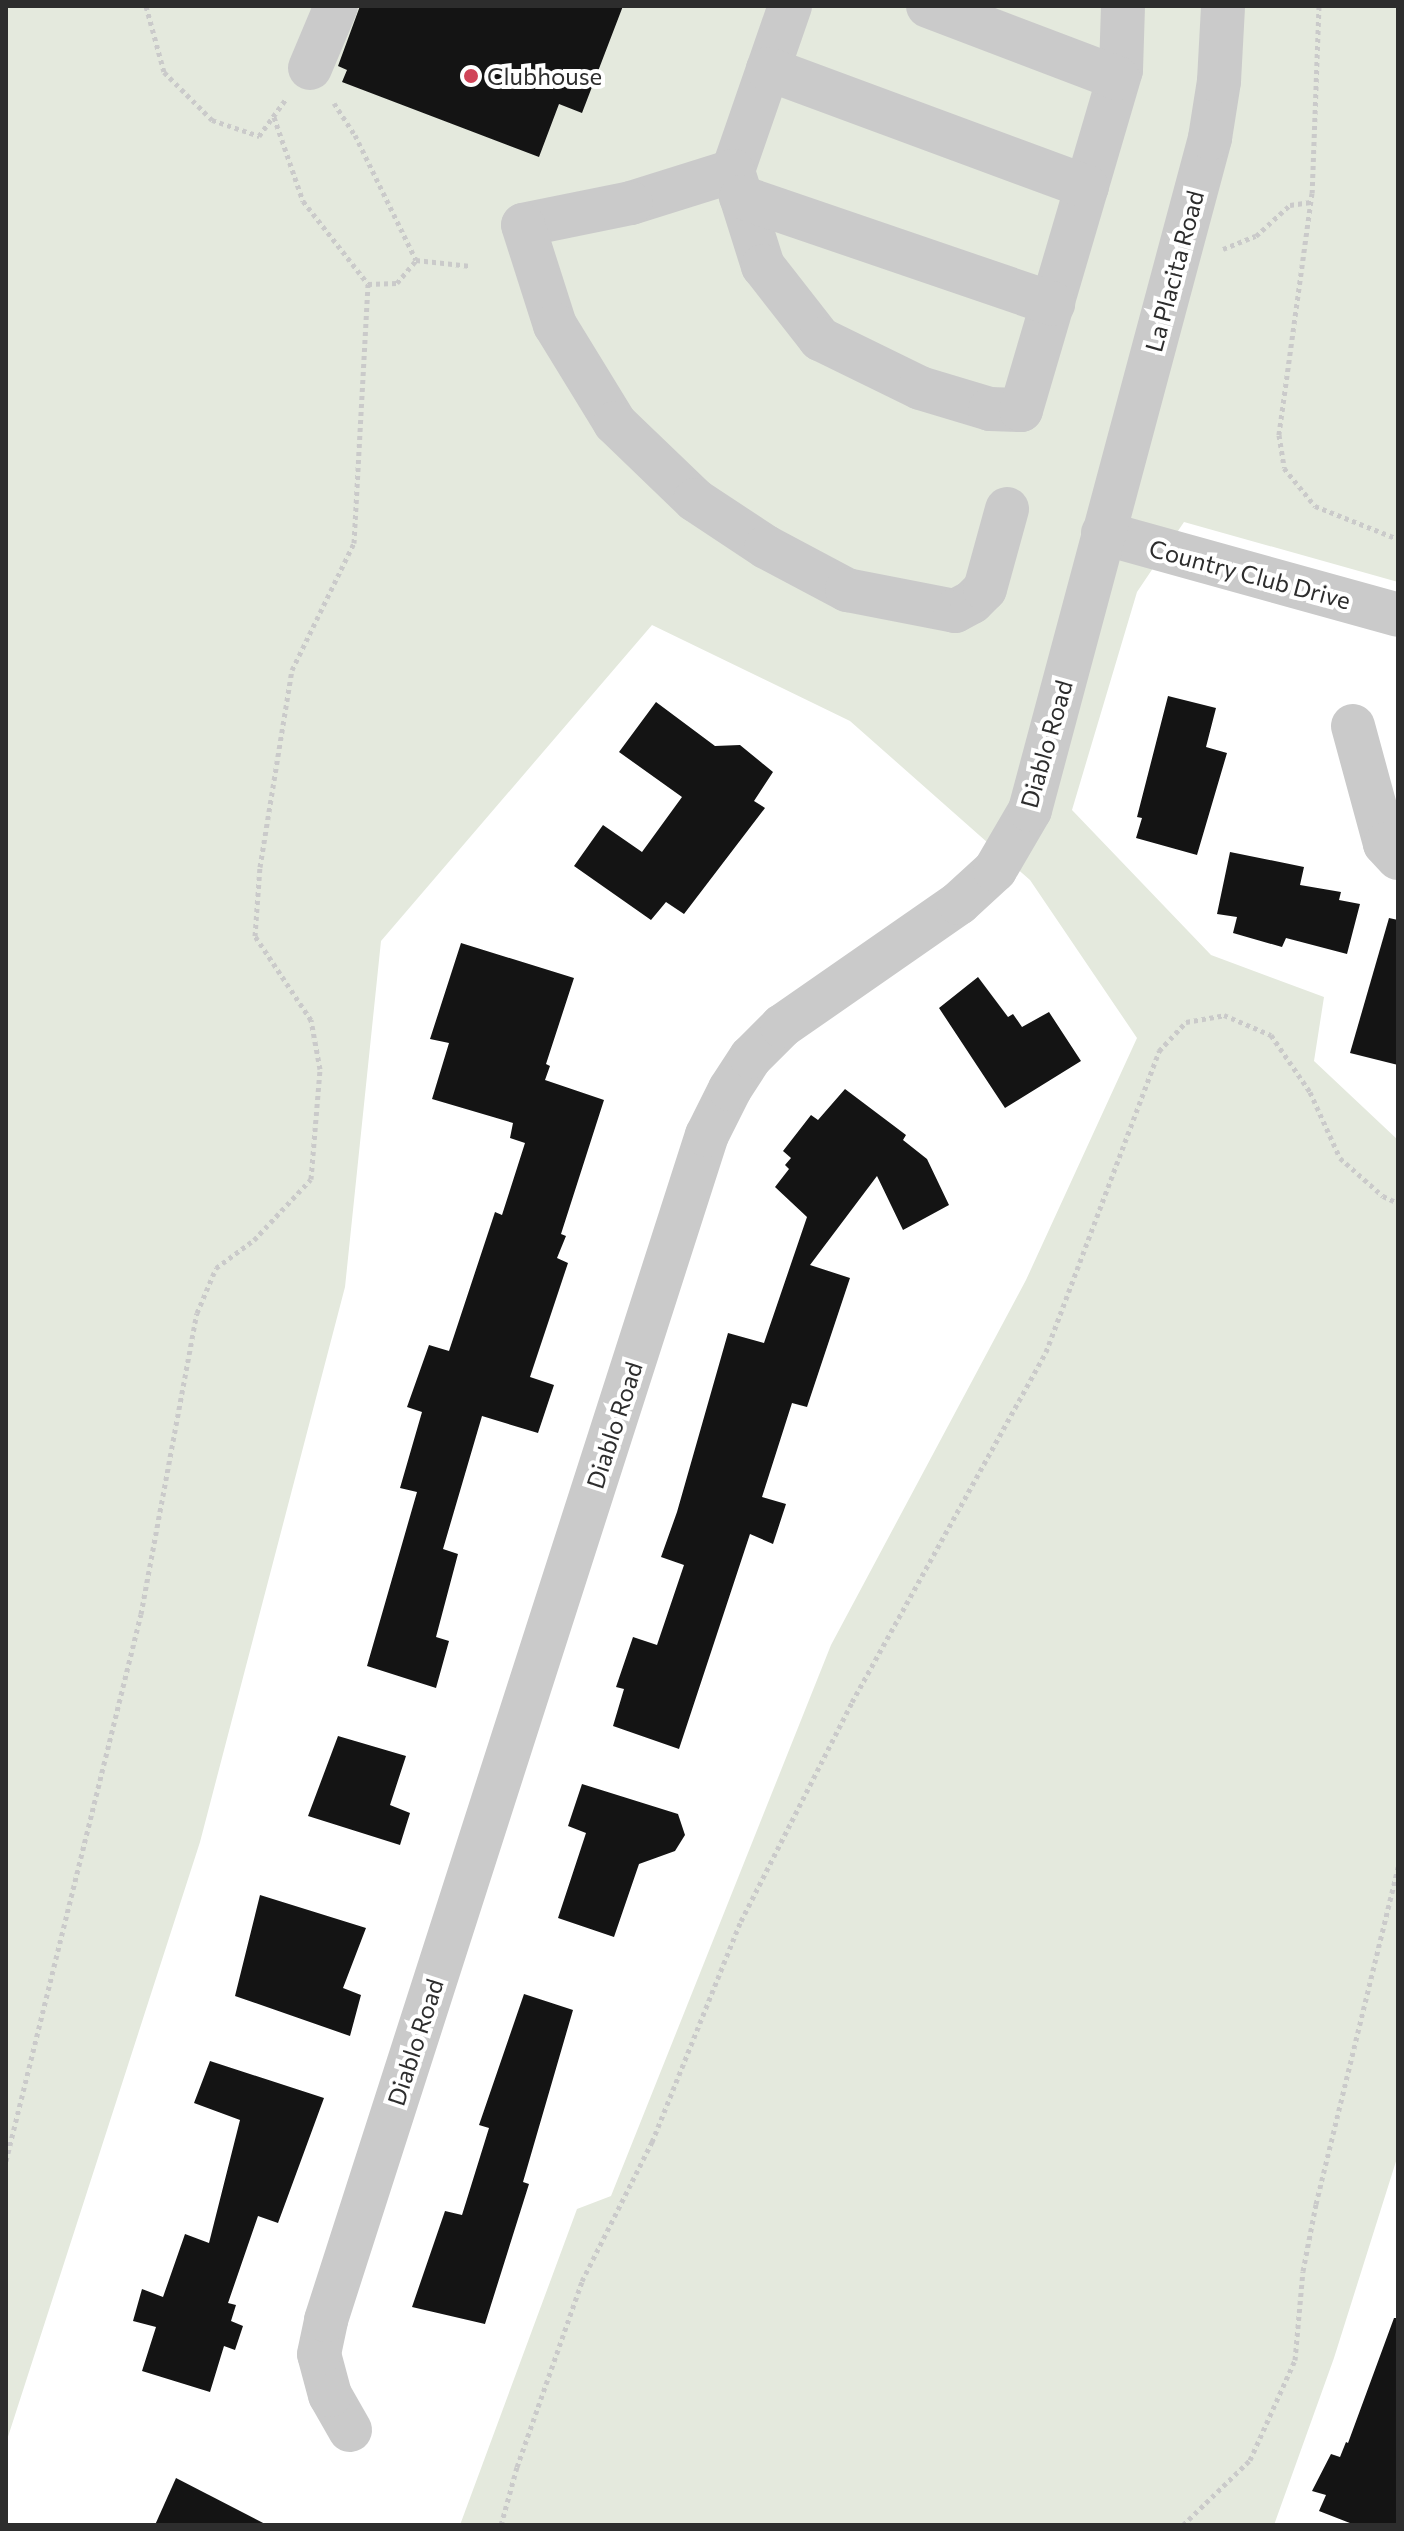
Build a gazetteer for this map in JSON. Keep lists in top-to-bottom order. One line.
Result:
{"streets":{"street":["La Placita Road","Country Club Drive","Diablo Road"]},"crossings":[["La Placita Road","Country Club Drive"],["La Placita Road","Diablo Road"],["Country Club Drive","Diablo Road"]],"places":["Clubhouse"]}
